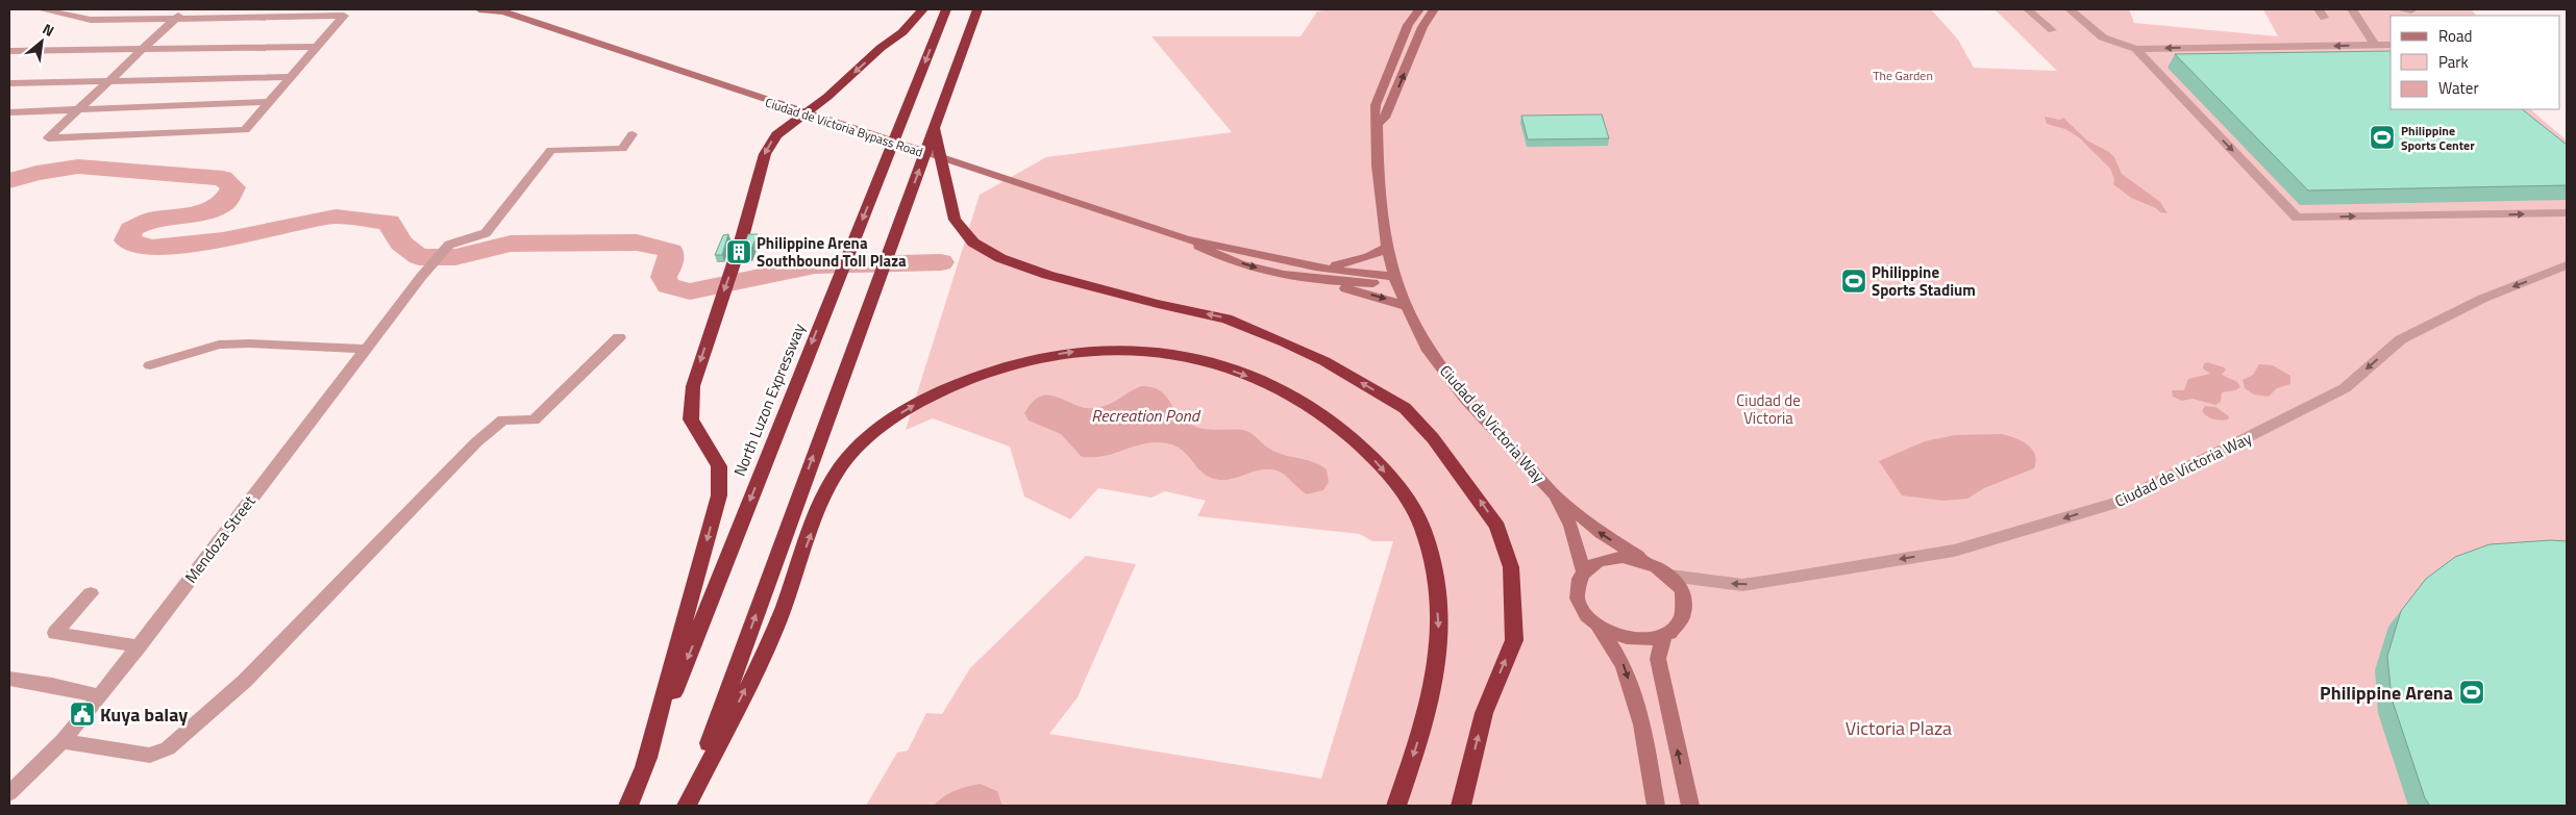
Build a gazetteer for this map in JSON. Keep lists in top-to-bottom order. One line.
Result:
{"streets":{"highway":["North Luzon Expressway"],"main road":["Ciudad de Victoria Bypass Road","Ciudad de Victoria Way"],"street":["Mendoza Street"]},"crossings":[["Ciudad de Victoria Bypass Road","Ciudad de Victoria Way"]],"one_way":["Ciudad de Victoria Way"],"water":["Recreation Pond"],"parks":["The Garden","Ciudad de Victoria","Victoria Plaza"],"places":{"sports":["Philippine Sports Center","Philippine Sports Stadium","Philippine Arena"],"building":["Philippine Arena Southbound Toll Plaza"],"public building":["Kuya balay"]},"legend":["Road","Park","Water"],"north":"top right"}
